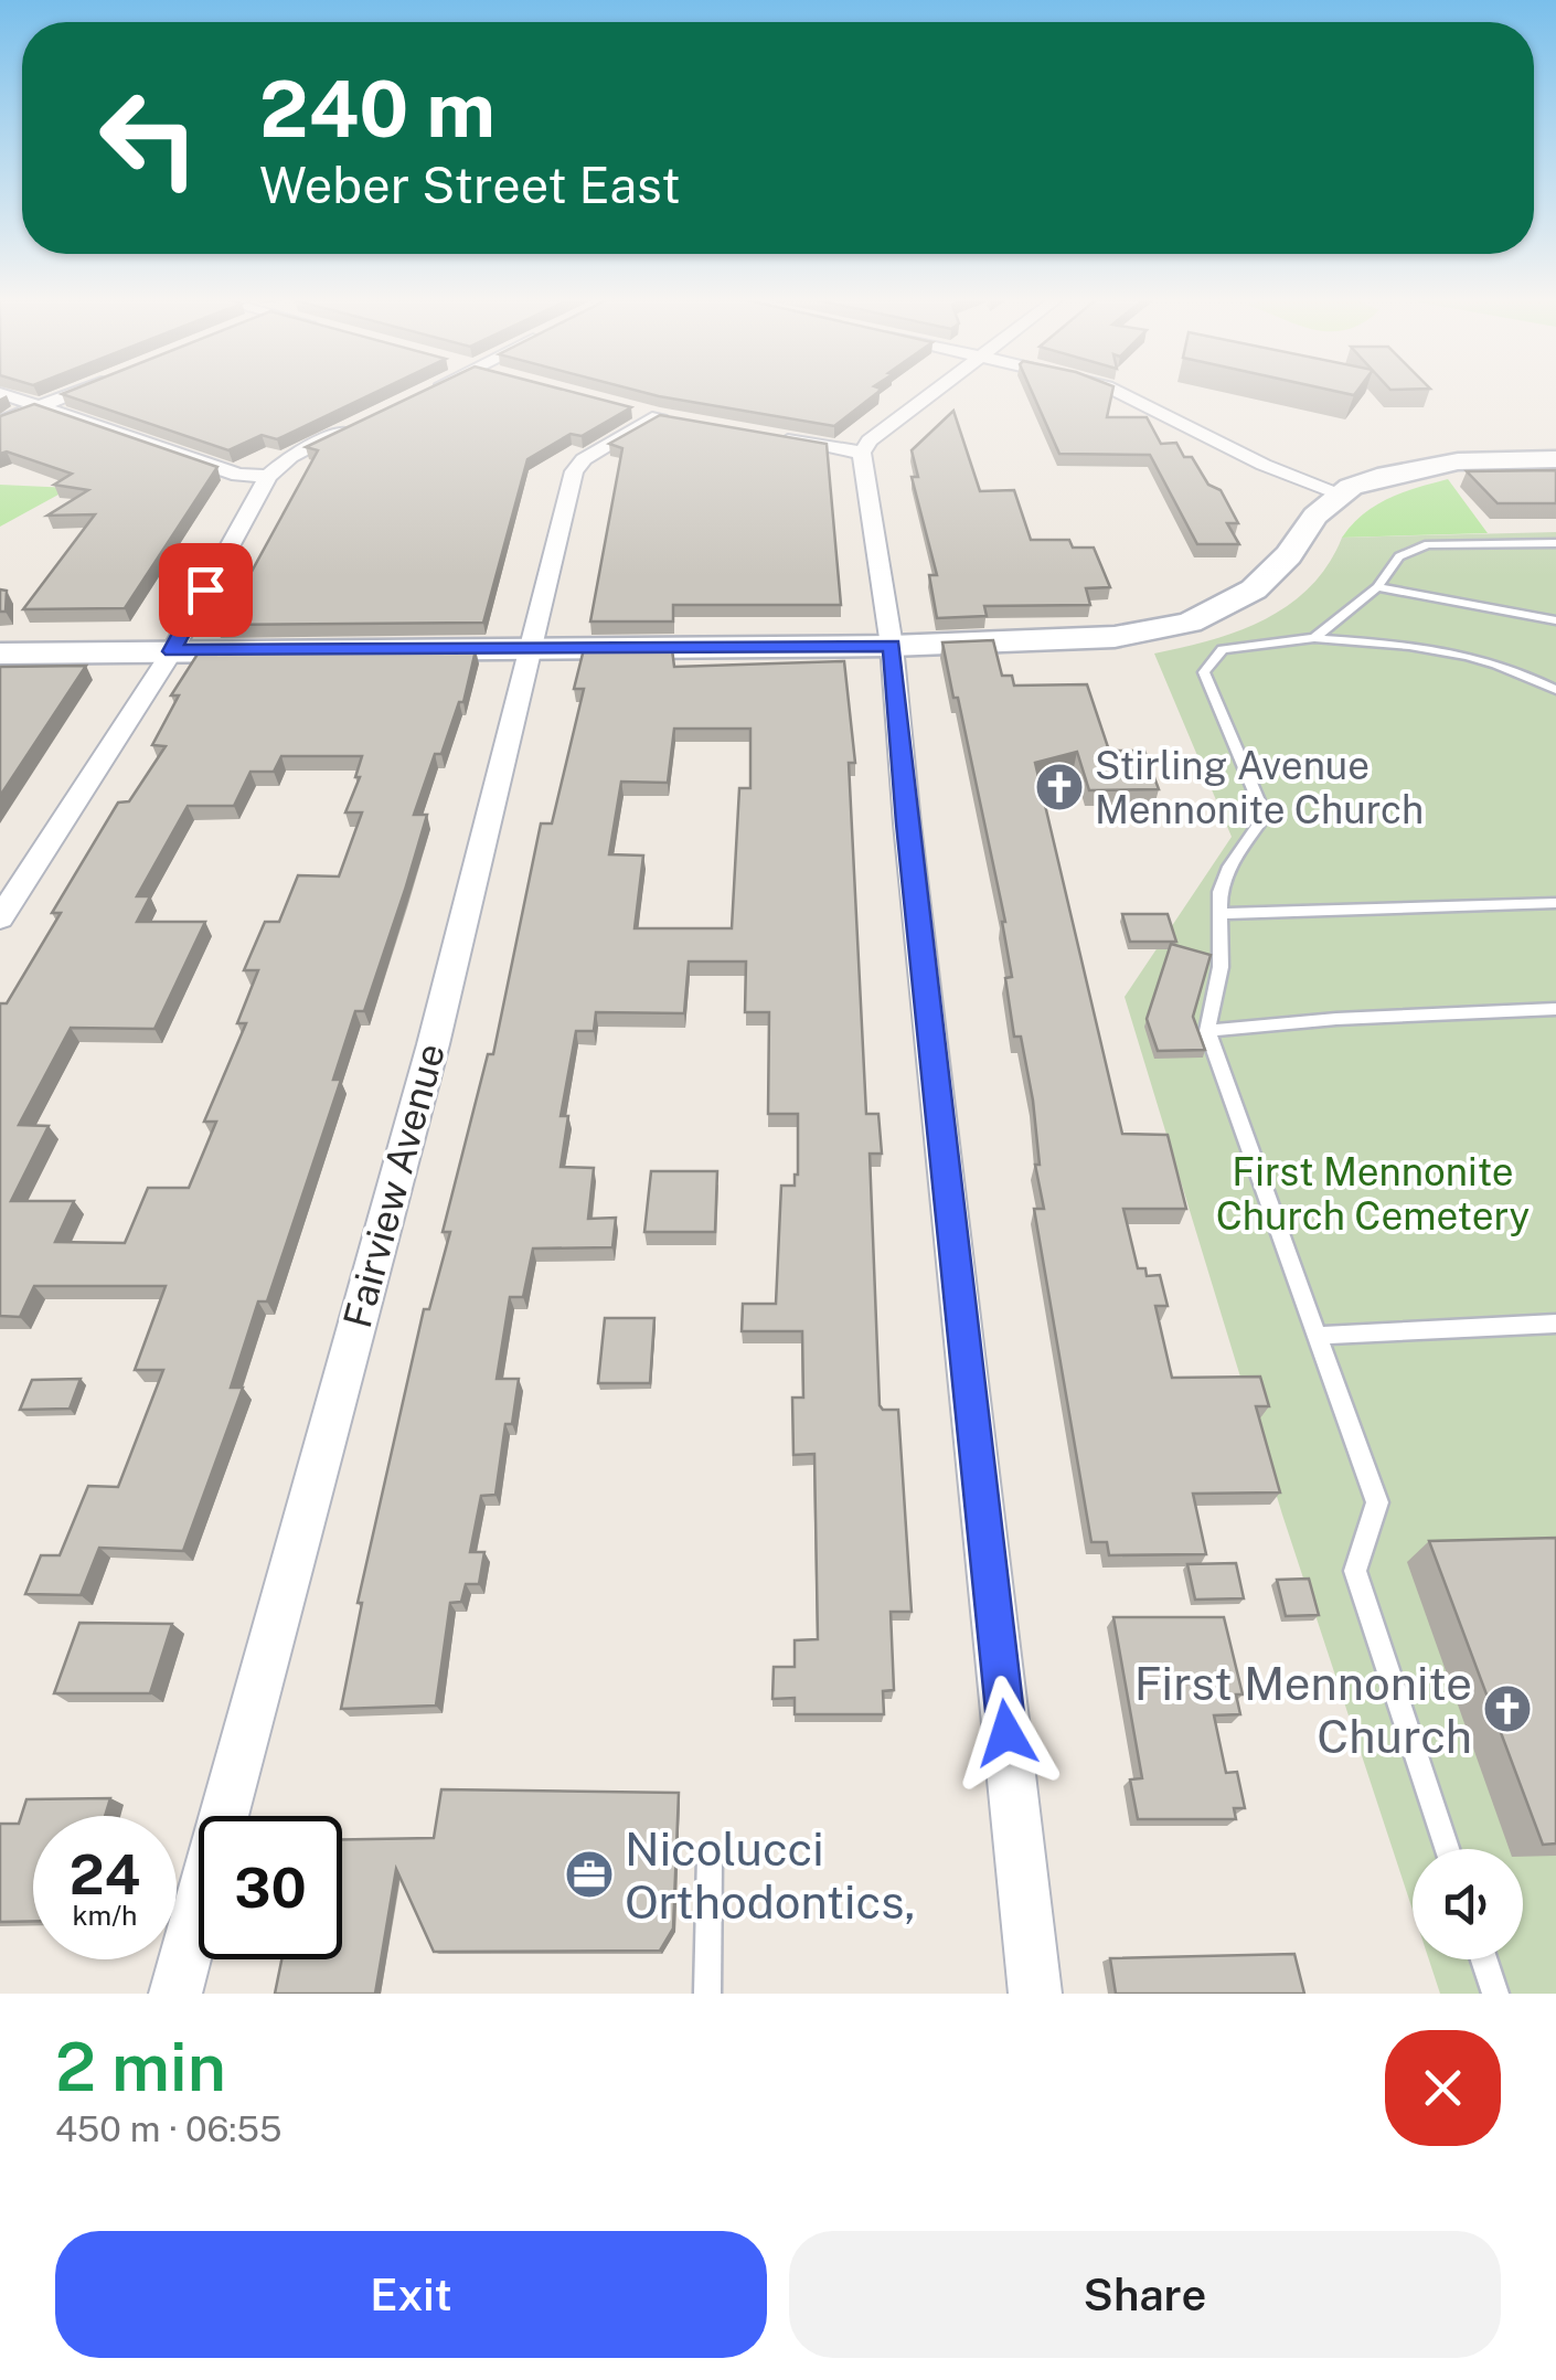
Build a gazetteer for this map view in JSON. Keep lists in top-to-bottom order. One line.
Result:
{"streets":{"street":["Fairview Avenue"]},"parks":["First Mennonite Church Cemetery"],"places":{"church":["Stirling Avenue Mennonite Church","First Mennonite Church"],"office":["Nicolucci Orthodontics,"]},"page":{"turn":["240 m","Weber Street East"],"speed":"24 km/h","limit":"30","heading":["2 min","450 m · 06:55"],"buttons":["Exit","Share"]}}
